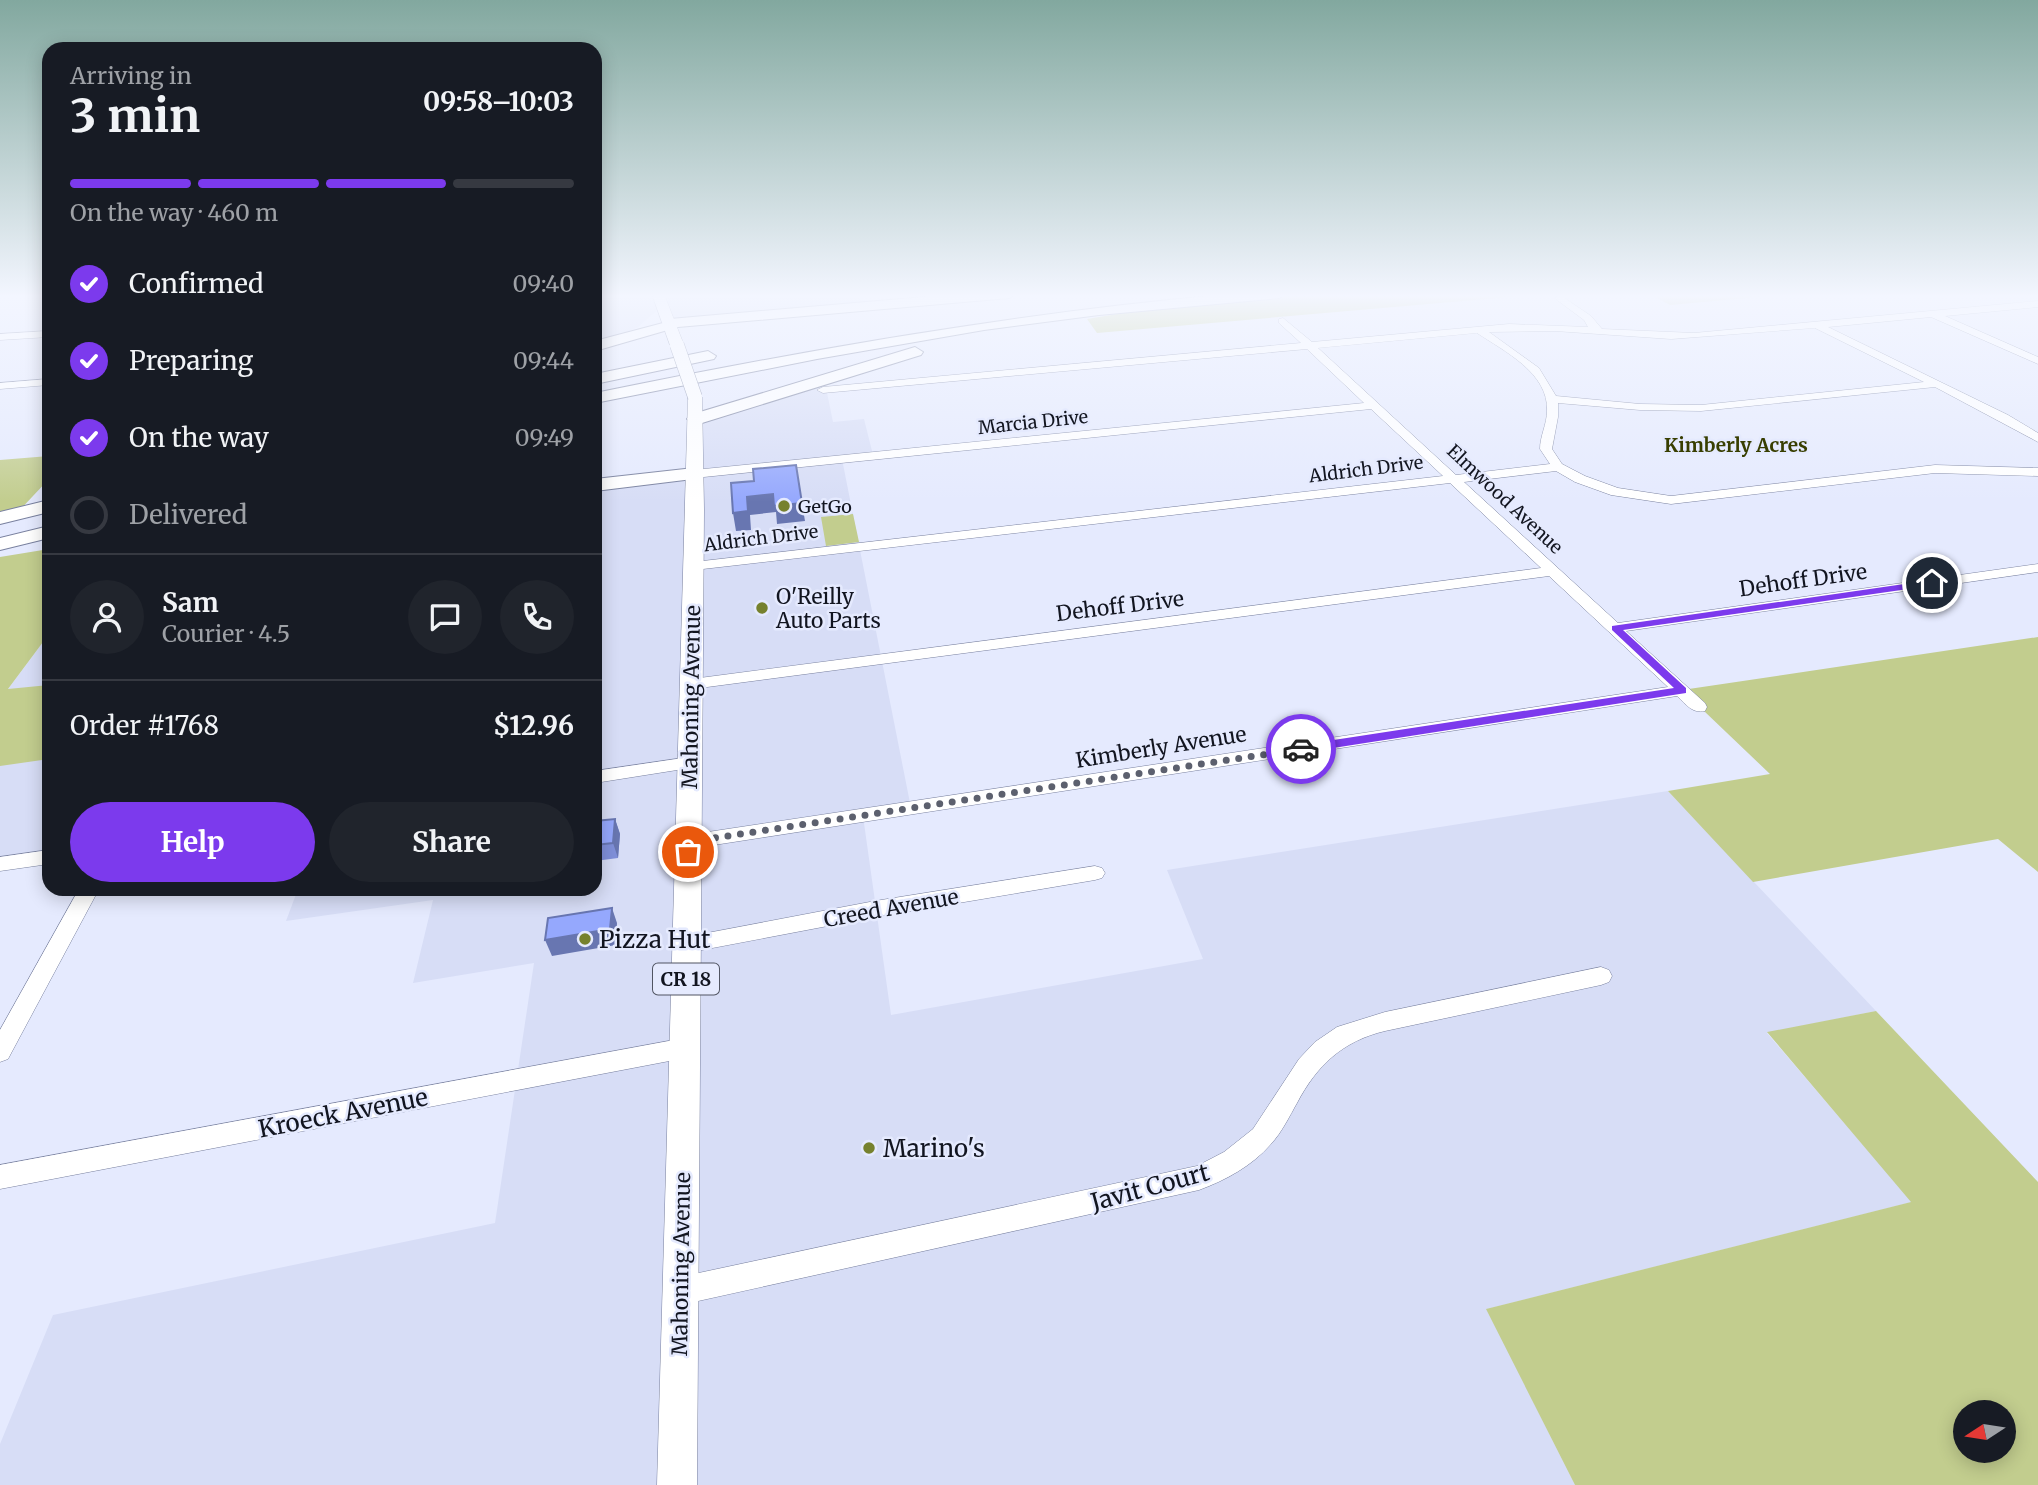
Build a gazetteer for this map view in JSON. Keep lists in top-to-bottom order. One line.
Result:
{"streets":{"main road":["Mahoning Avenue","CR 18"],"street":["Marcia Drive","Aldrich Drive","Elmwood Avenue","Dehoff Drive","Kimberly Avenue","Creed Avenue","Kroeck Avenue","Javit Court"]},"crossings":[["Marcia Drive","Elmwood Avenue"],["Marcia Drive","Mahoning Avenue"],["Aldrich Drive","Elmwood Avenue"],["Aldrich Drive","Mahoning Avenue"],["Elmwood Avenue","Dehoff Drive"],["Elmwood Avenue","Kimberly Avenue"],["Dehoff Drive","Mahoning Avenue"],["Mahoning Avenue","Kimberly Avenue"],["Mahoning Avenue","Creed Avenue"],["Mahoning Avenue","Kroeck Avenue"],["Mahoning Avenue","Javit Court"]],"districts":["Kimberly Acres"],"places":["GetGo","O'Reilly Auto Parts","Pizza Hut","Marino's"],"north":"left","page":{"heading":["3 min","Arriving in","09:58–10:03"],"panel":["Sam","Courier · 4.5","Order #1768","$12.96"],"bar":"On the way · 460 m","list":[["Confirmed","09:40"],["Preparing","09:44"],["On the way","09:49"],"Delivered"],"buttons":["Help","Share"]}}
